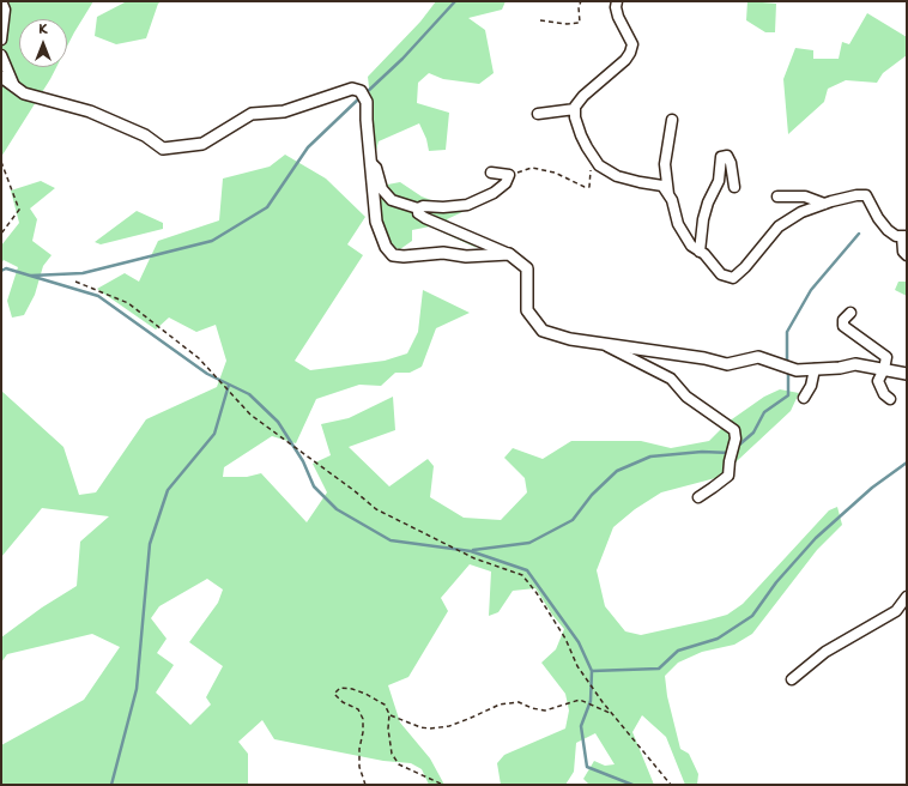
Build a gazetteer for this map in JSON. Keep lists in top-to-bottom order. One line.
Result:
{"north":"top"}
